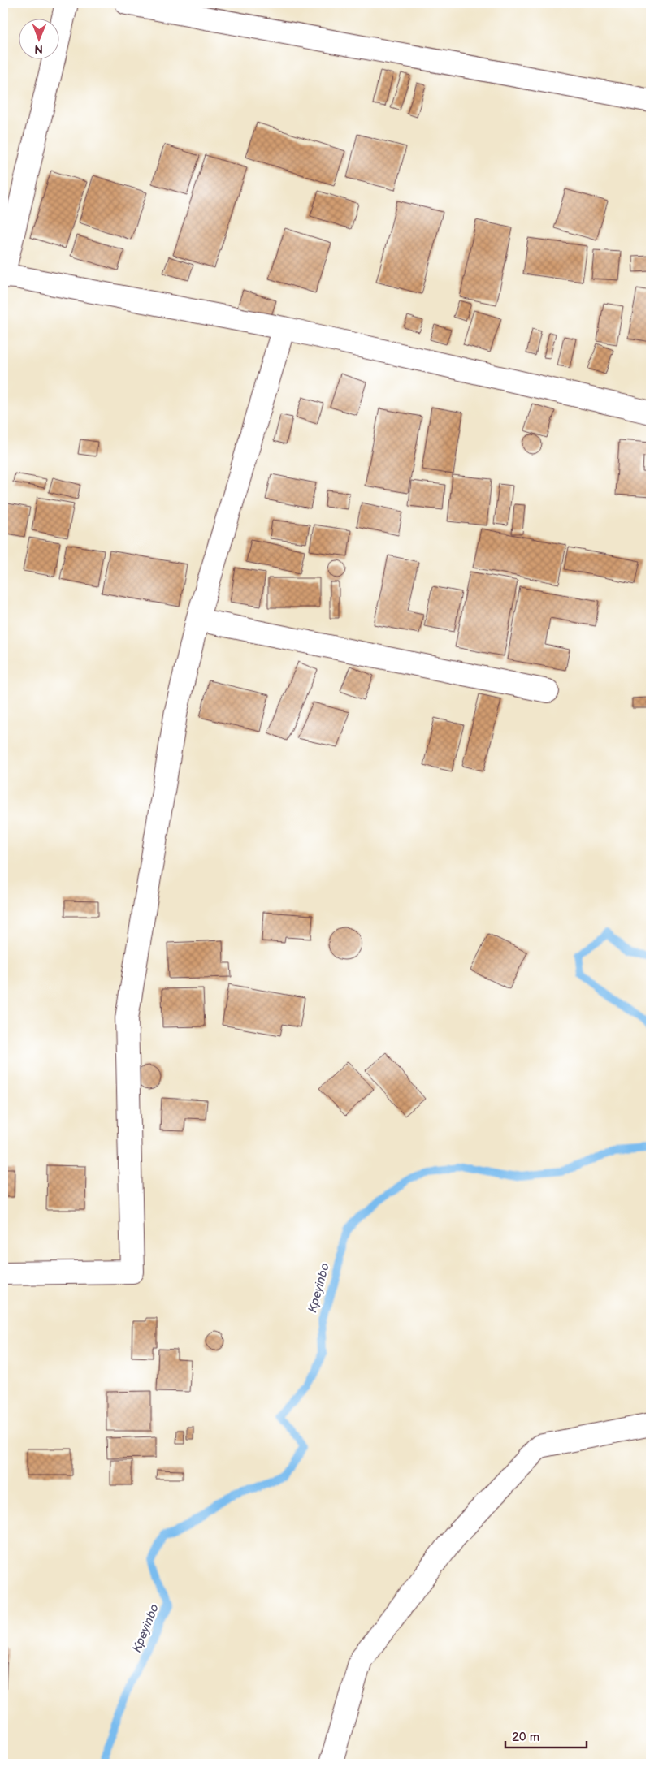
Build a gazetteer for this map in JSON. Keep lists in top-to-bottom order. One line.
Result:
{"water":["Kpeyinbo"],"scale_bar":"20 m","north":"bottom"}
